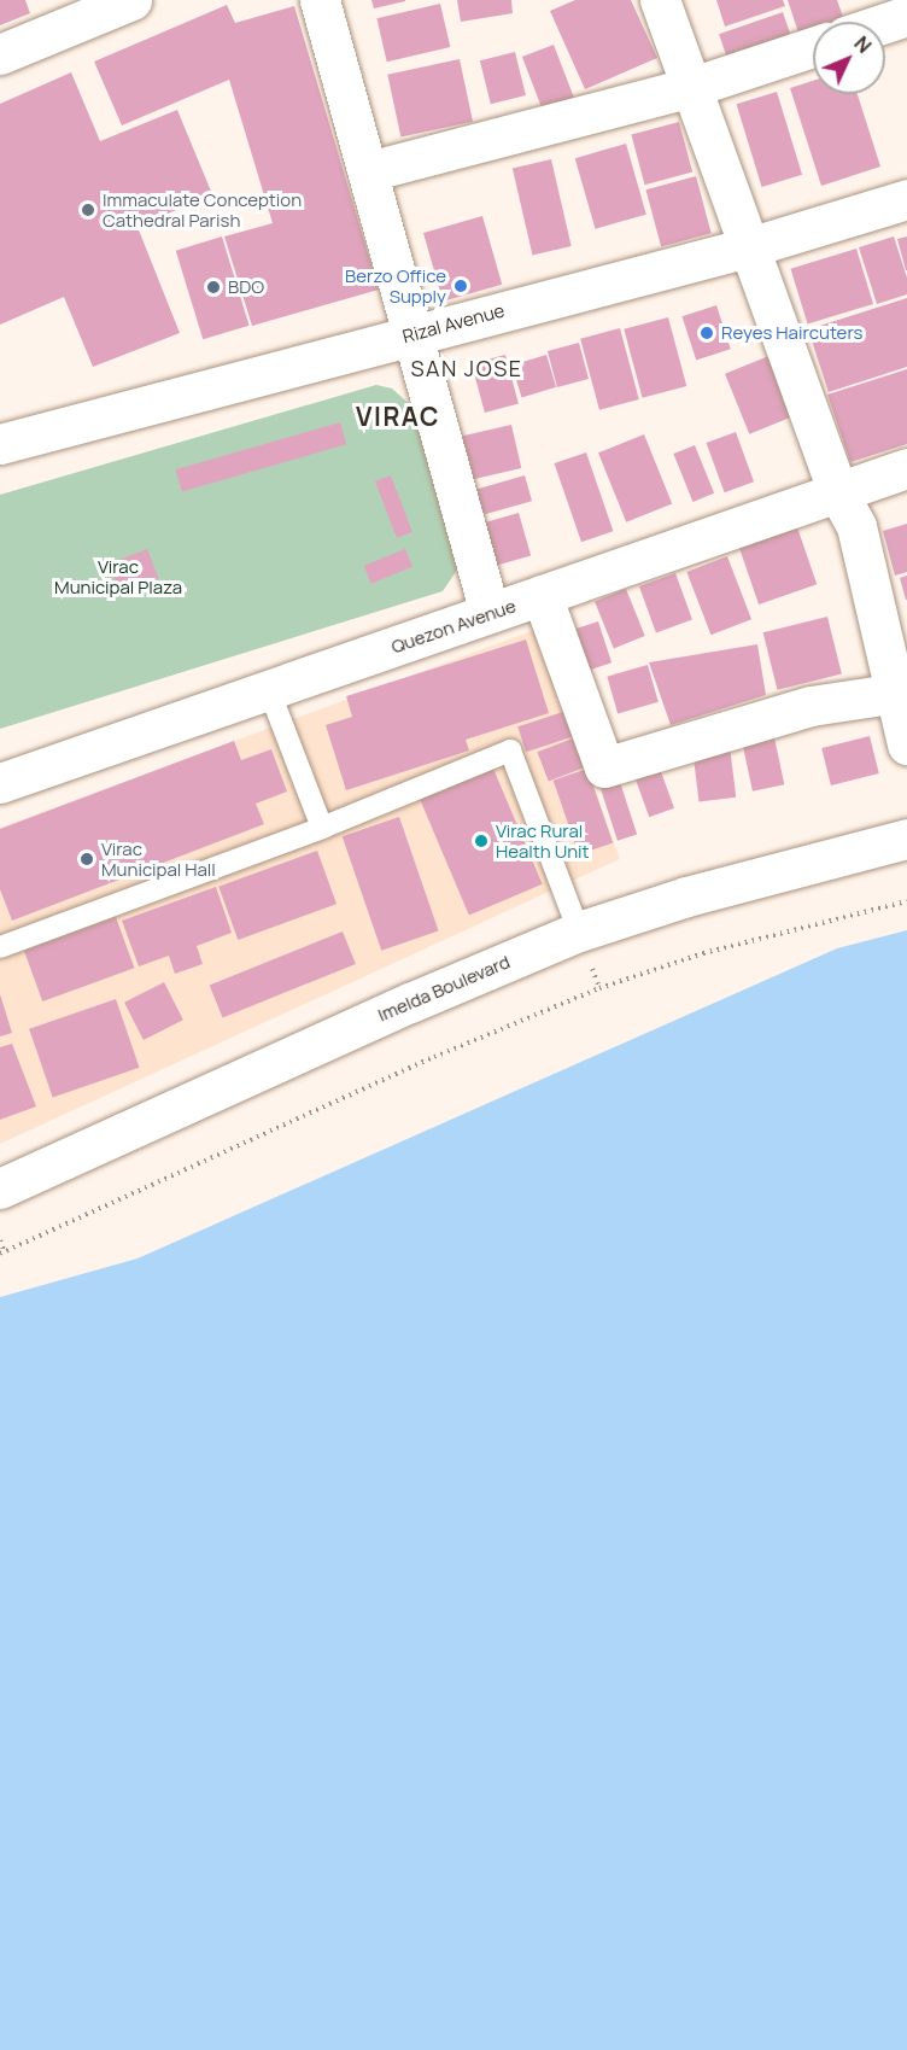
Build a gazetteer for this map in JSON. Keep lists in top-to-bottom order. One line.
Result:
{"streets":{"main road":["Rizal Avenue","Quezon Avenue","Imelda Boulevard"]},"districts":["SAN JOSE","VIRAC"],"parks":["Virac Municipal Plaza"],"places":["Immaculate Conception Cathedral Parish","Berzo Office Supply","BDO","Reyes Haircuters","Virac Rural Health Unit","Virac Municipal Hall"],"north":"top right"}
